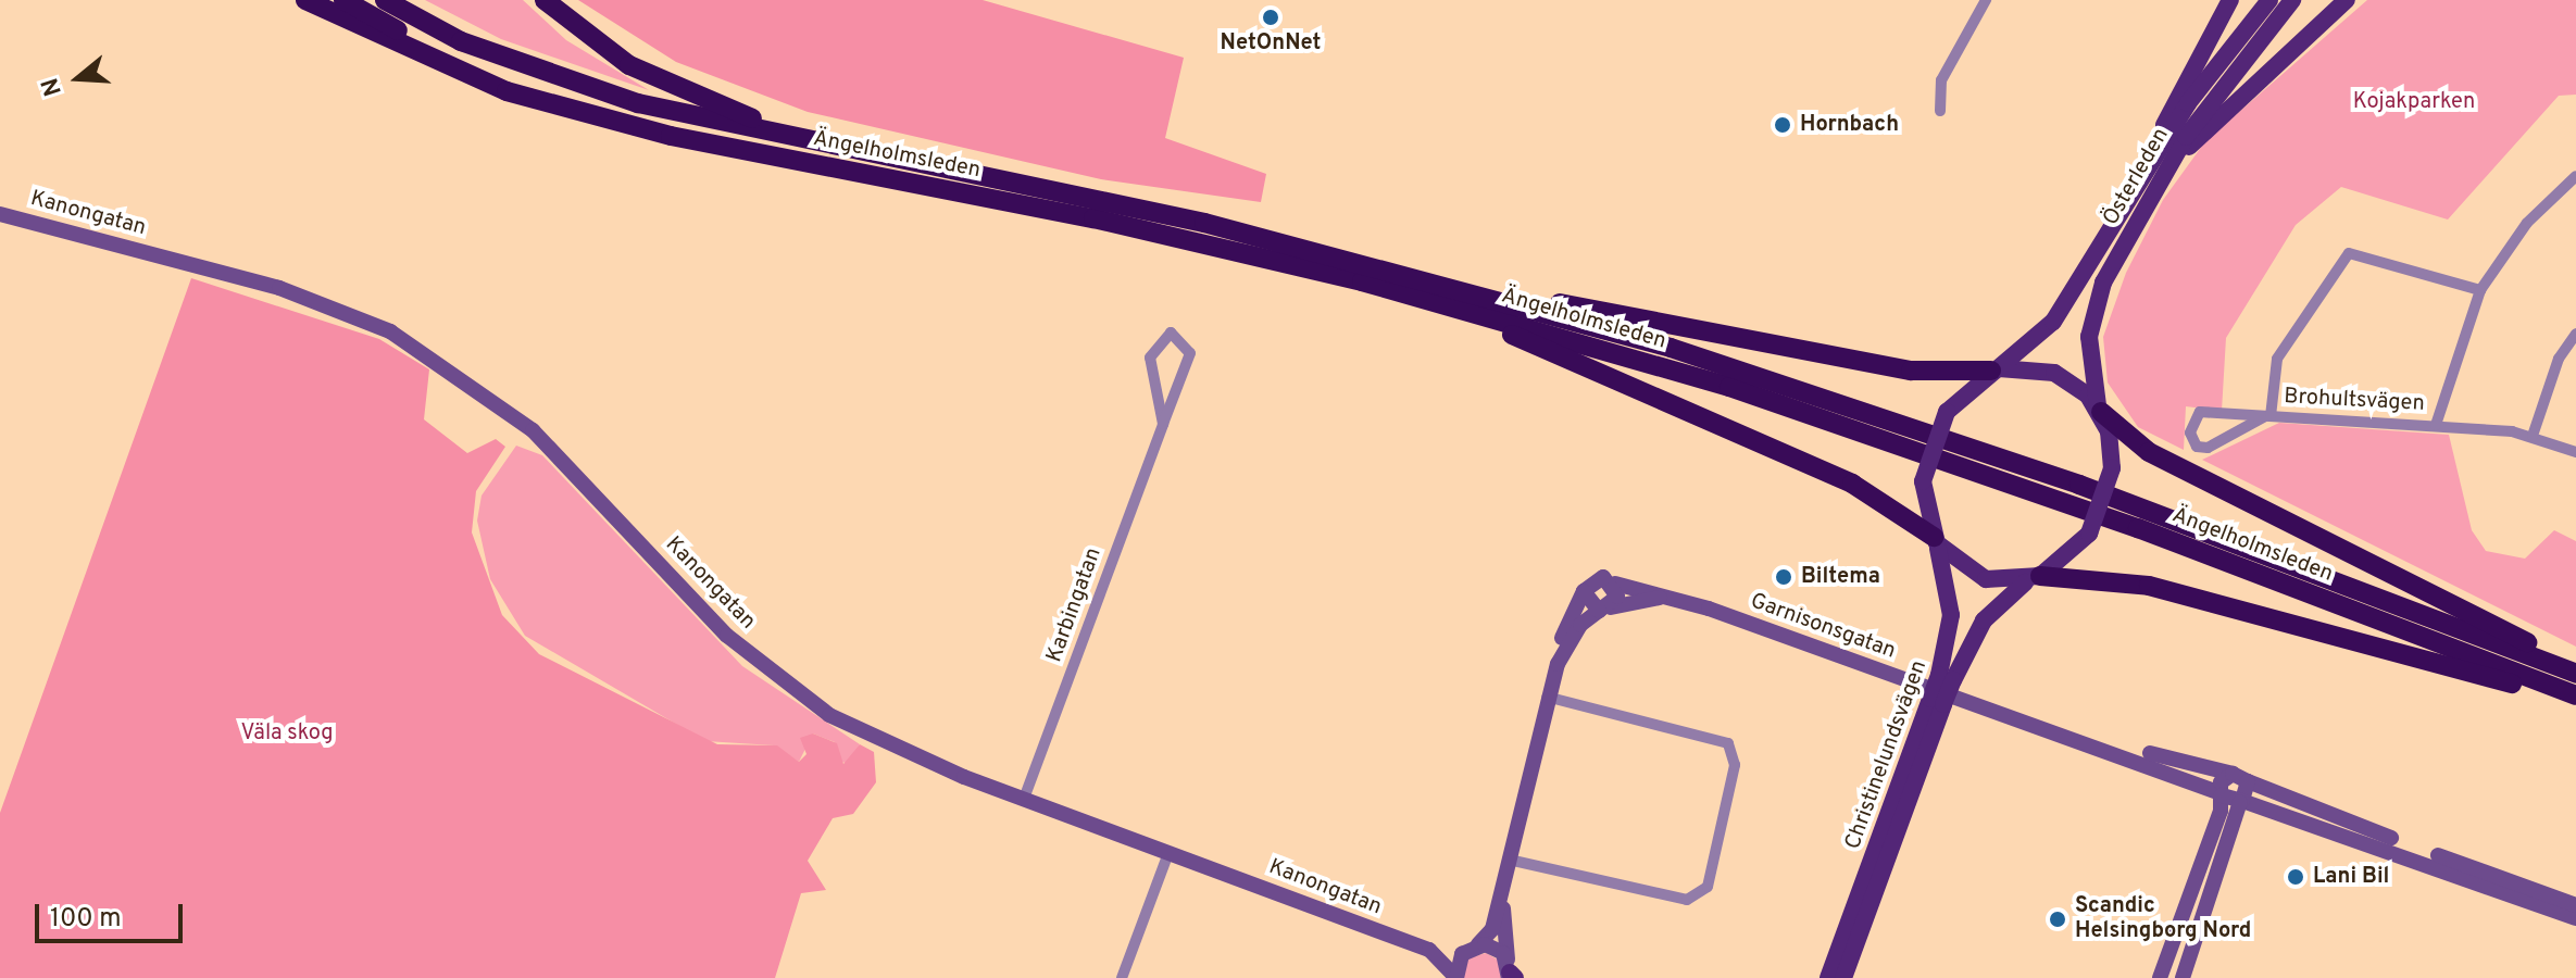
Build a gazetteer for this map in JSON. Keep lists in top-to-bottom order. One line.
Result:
{"streets":{"highway":["Ängelholmsleden"],"main road":["Österleden","Christinelundsvägen"],"street":["Kanongatan","Brohultsvägen","Karbingatan","Garnisonsgatan"]},"crossings":[["Österleden","Christinelundsvägen"],["Kanongatan","Karbingatan"]],"parks":["Kojakparken","Väla skog"],"places":["NetOnNet","Hornbach","Biltema","Lani Bil","Scandic Helsingborg Nord"],"scale_bar":"100 m","north":"left"}
